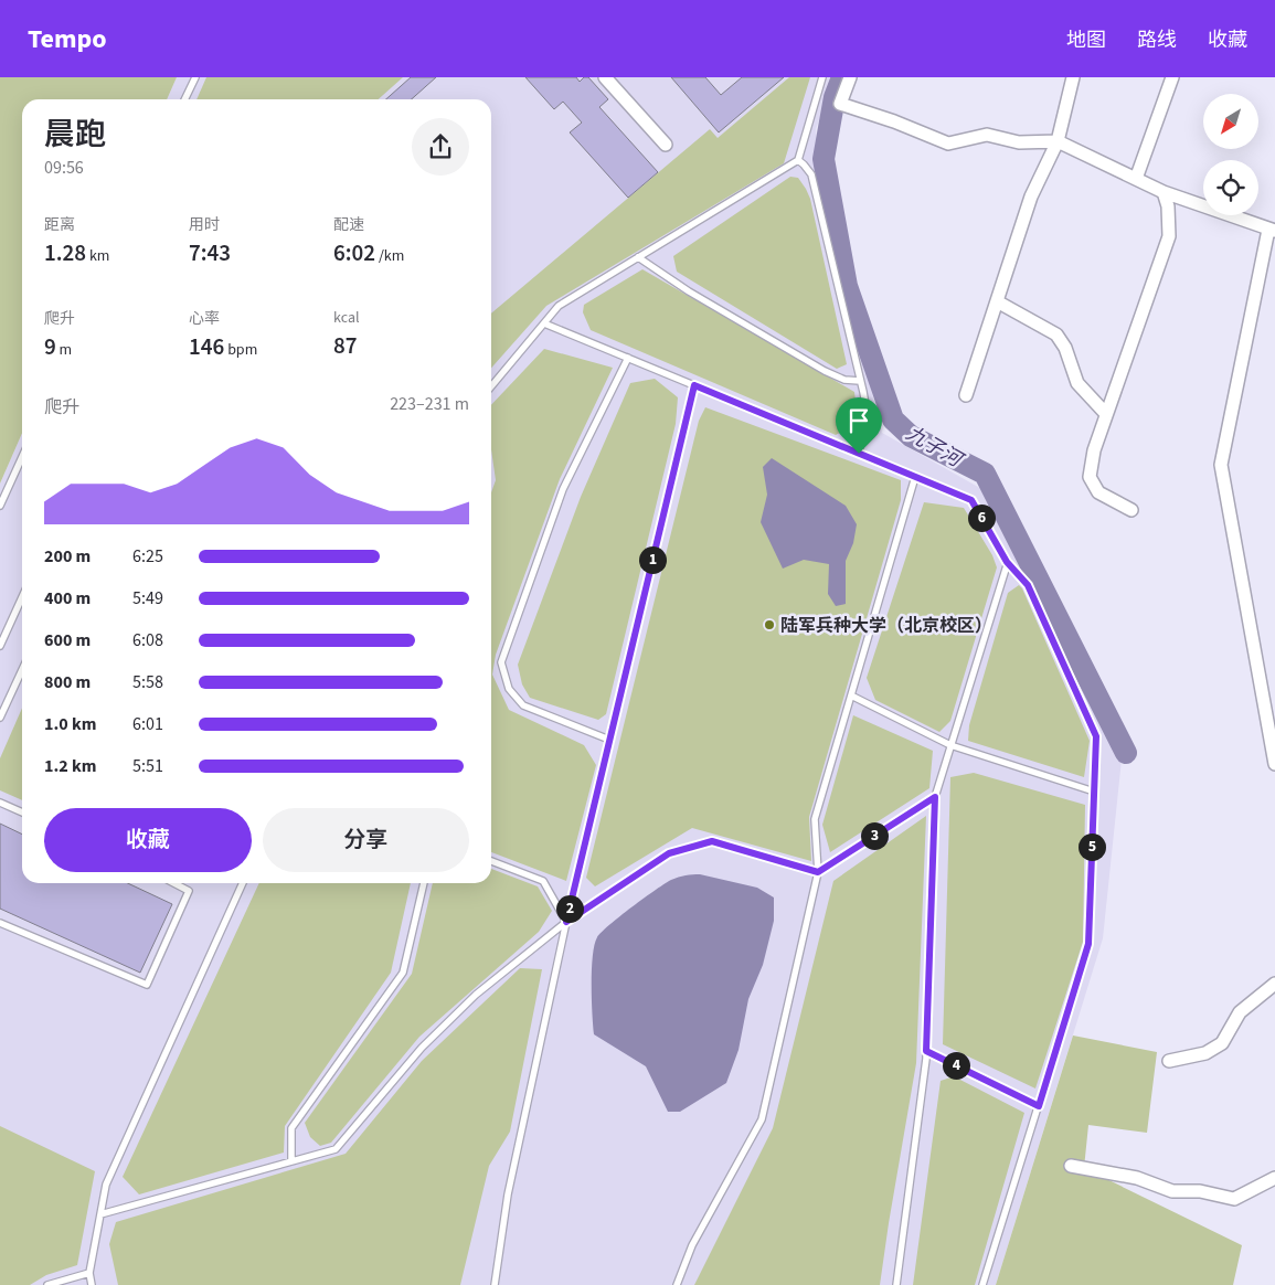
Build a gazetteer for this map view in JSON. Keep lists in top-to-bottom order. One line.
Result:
{"water":["九子河"],"places":["陆军兵种大学（北京校区）"],"north":"bottom left","page":{"header":"Tempo","nav":["地图","路线","收藏"],"heading":["晨跑","09:56"],"stats":[["距离","1.28 km"],["用时","7:43"],["配速","6:02 /km"],["爬升","9 m"],["心率","146 bpm"],["kcal","87"]],"chart":["爬升","223–231 m"],"pins":["6","1","3","5","2","4"],"list":[{"name":"200 m","note":"6:25"},{"name":"400 m","note":"5:49"},{"name":"600 m","note":"6:08"},{"name":"800 m","note":"5:58"},{"name":"1.0 km","note":"6:01"},{"name":"1.2 km","note":"5:51"}],"buttons":["收藏","分享"]}}
